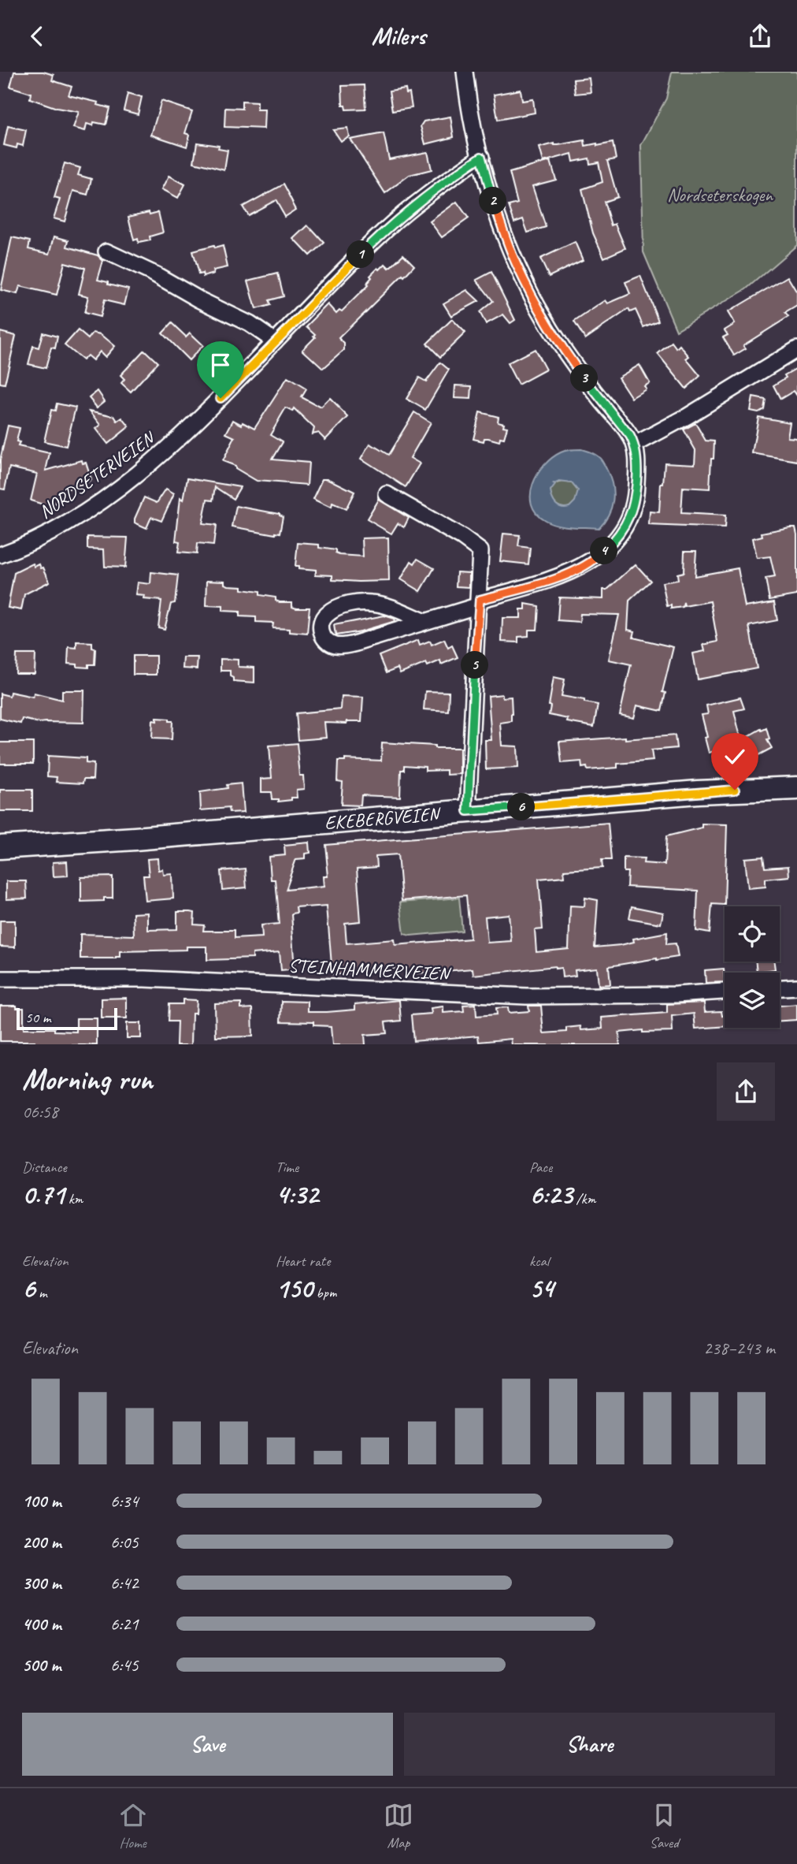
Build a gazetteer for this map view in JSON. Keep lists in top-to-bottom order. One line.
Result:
{"streets":{"main road":["EKEBERGVEIEN"],"street":["NORDSETERVEIEN","STEINHAMMERVEIEN"]},"parks":["Nordseterskogen"],"scale_bar":"50 m","page":{"header":"Milers","pins":["2","1","3","4","5","6"],"scale":"50 m","heading":["Morning run","06:58"],"stats":[["Distance","0.71 km"],["Time","4:32"],["Pace","6:23 /km"],["Elevation","6 m"],["Heart rate","150 bpm"],["kcal","54"]],"chart":["Elevation","238–243 m"],"list":[{"name":"100 m","note":"6:34"},{"name":"200 m","note":"6:05"},{"name":"300 m","note":"6:42"},{"name":"400 m","note":"6:21"},{"name":"500 m","note":"6:45"}],"buttons":["Save","Share"],"tabs":["Home","Map","Saved"]}}
